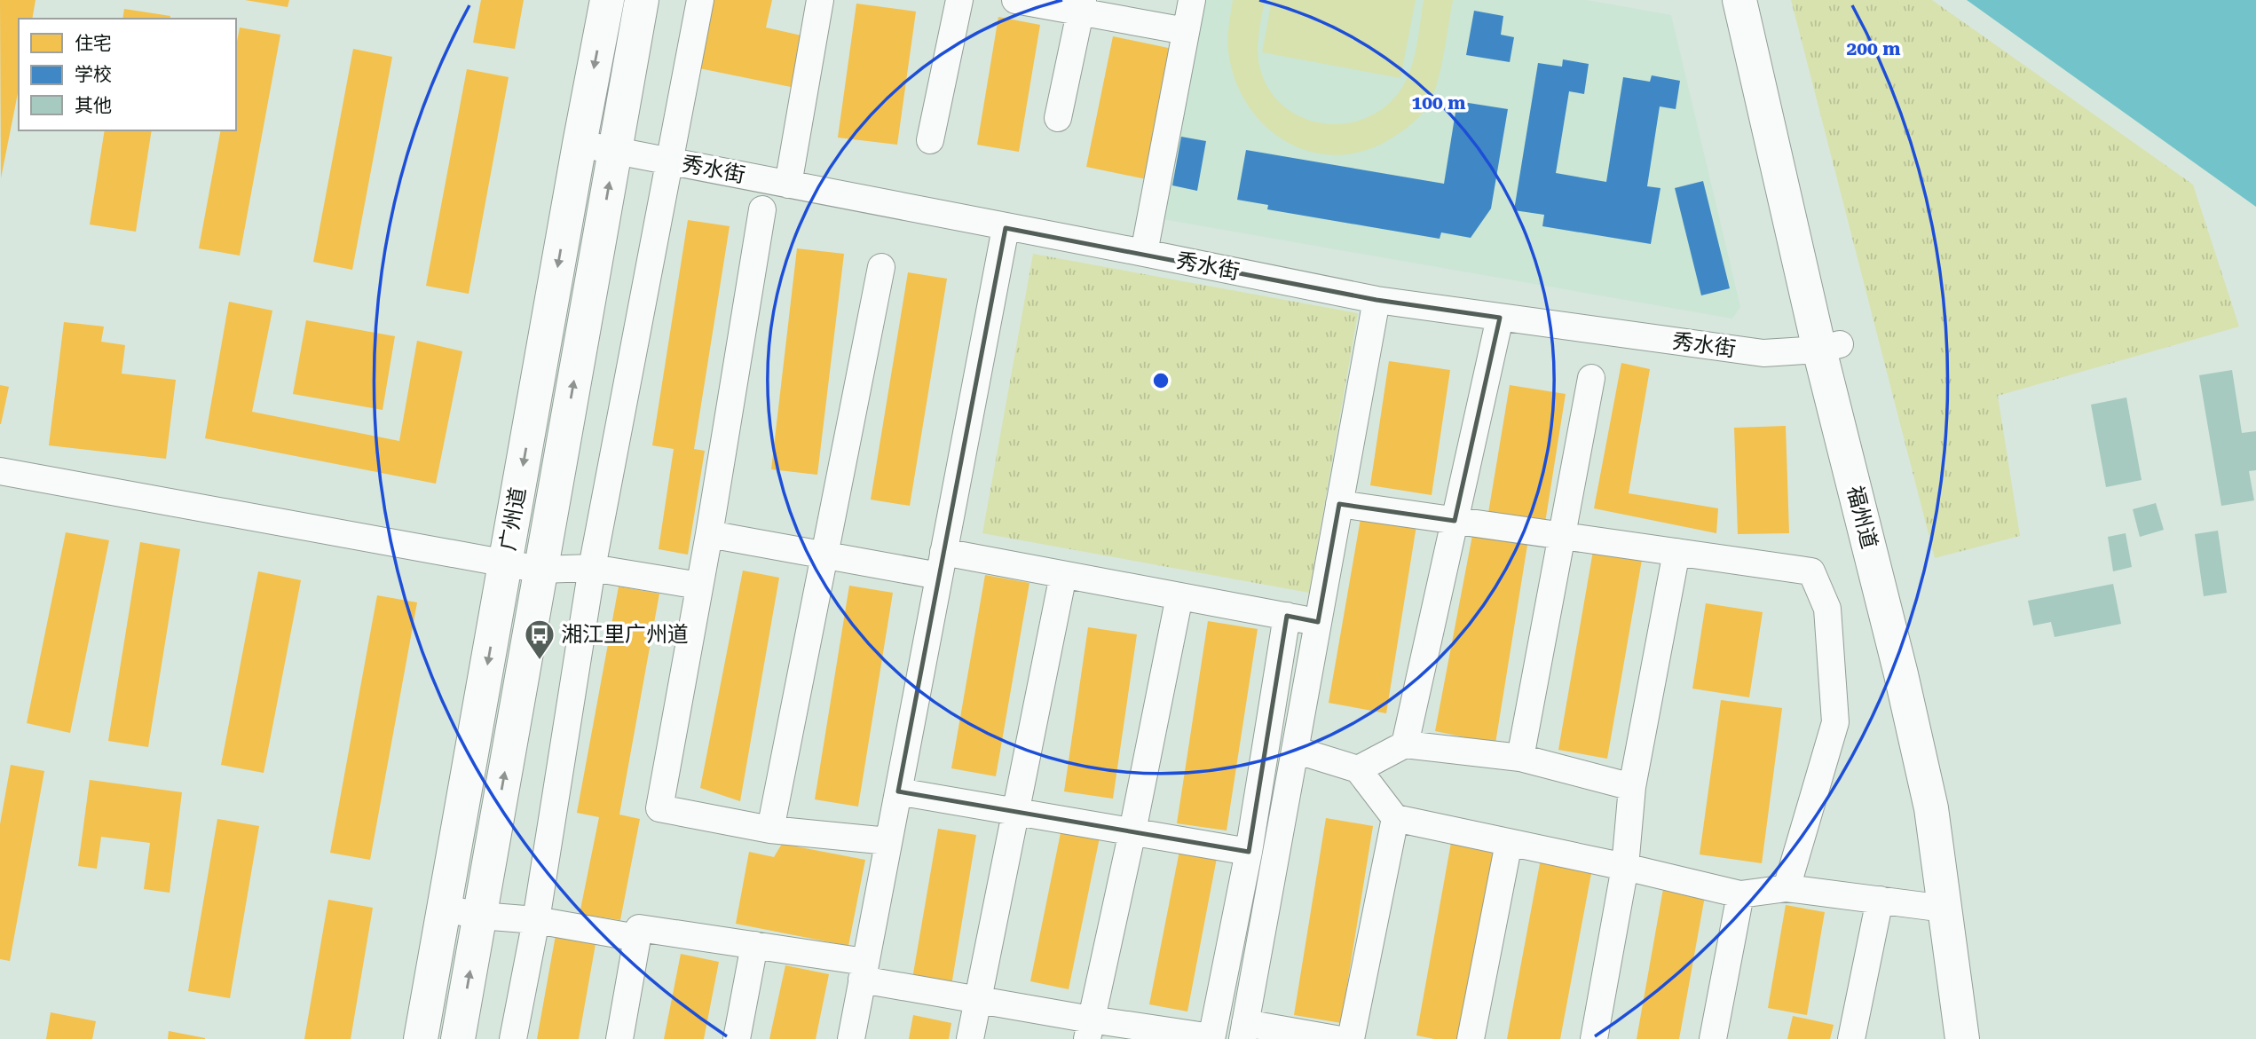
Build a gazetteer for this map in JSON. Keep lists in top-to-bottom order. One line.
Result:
{"streets":{"main road":["福州道","广州道"],"street":["秀水街"]},"crossings":[["秀水街","福州道"],["秀水街","广州道"]],"places":{"bus stop":["湘江里广州道"]},"legend":["住宅","学校","其他"],"rings":["200 m","100 m"]}
